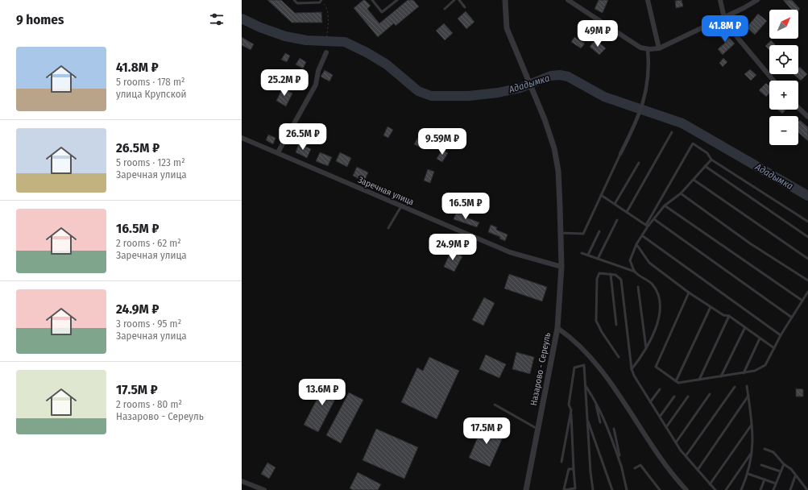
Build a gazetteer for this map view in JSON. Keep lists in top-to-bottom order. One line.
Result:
{"streets":{"street":["Заречная улица","Назарово - Сереуль"]},"crossings":[["Заречная улица","Назарово - Сереуль"]],"water":["Ададымка"],"north":"top right","page":{"heading":"9 homes","map_buttons":["+","−"],"price":["41.8M ₽","49M ₽","25.2M ₽","26.5M ₽","9.59M ₽","16.5M ₽","24.9M ₽","13.6M ₽","17.5M ₽"],"list":[{"name":"41.8M ₽","note":"5 rooms · 178 m² · улица Крупской"},{"name":"26.5M ₽","note":"5 rooms · 123 m² · Заречная улица"},{"name":"16.5M ₽","note":"2 rooms · 62 m² · Заречная улица"},{"name":"24.9M ₽","note":"3 rooms · 95 m² · Заречная улица"},{"name":"17.5M ₽","note":"2 rooms · 80 m² · Назарово - Сереуль"}]}}
